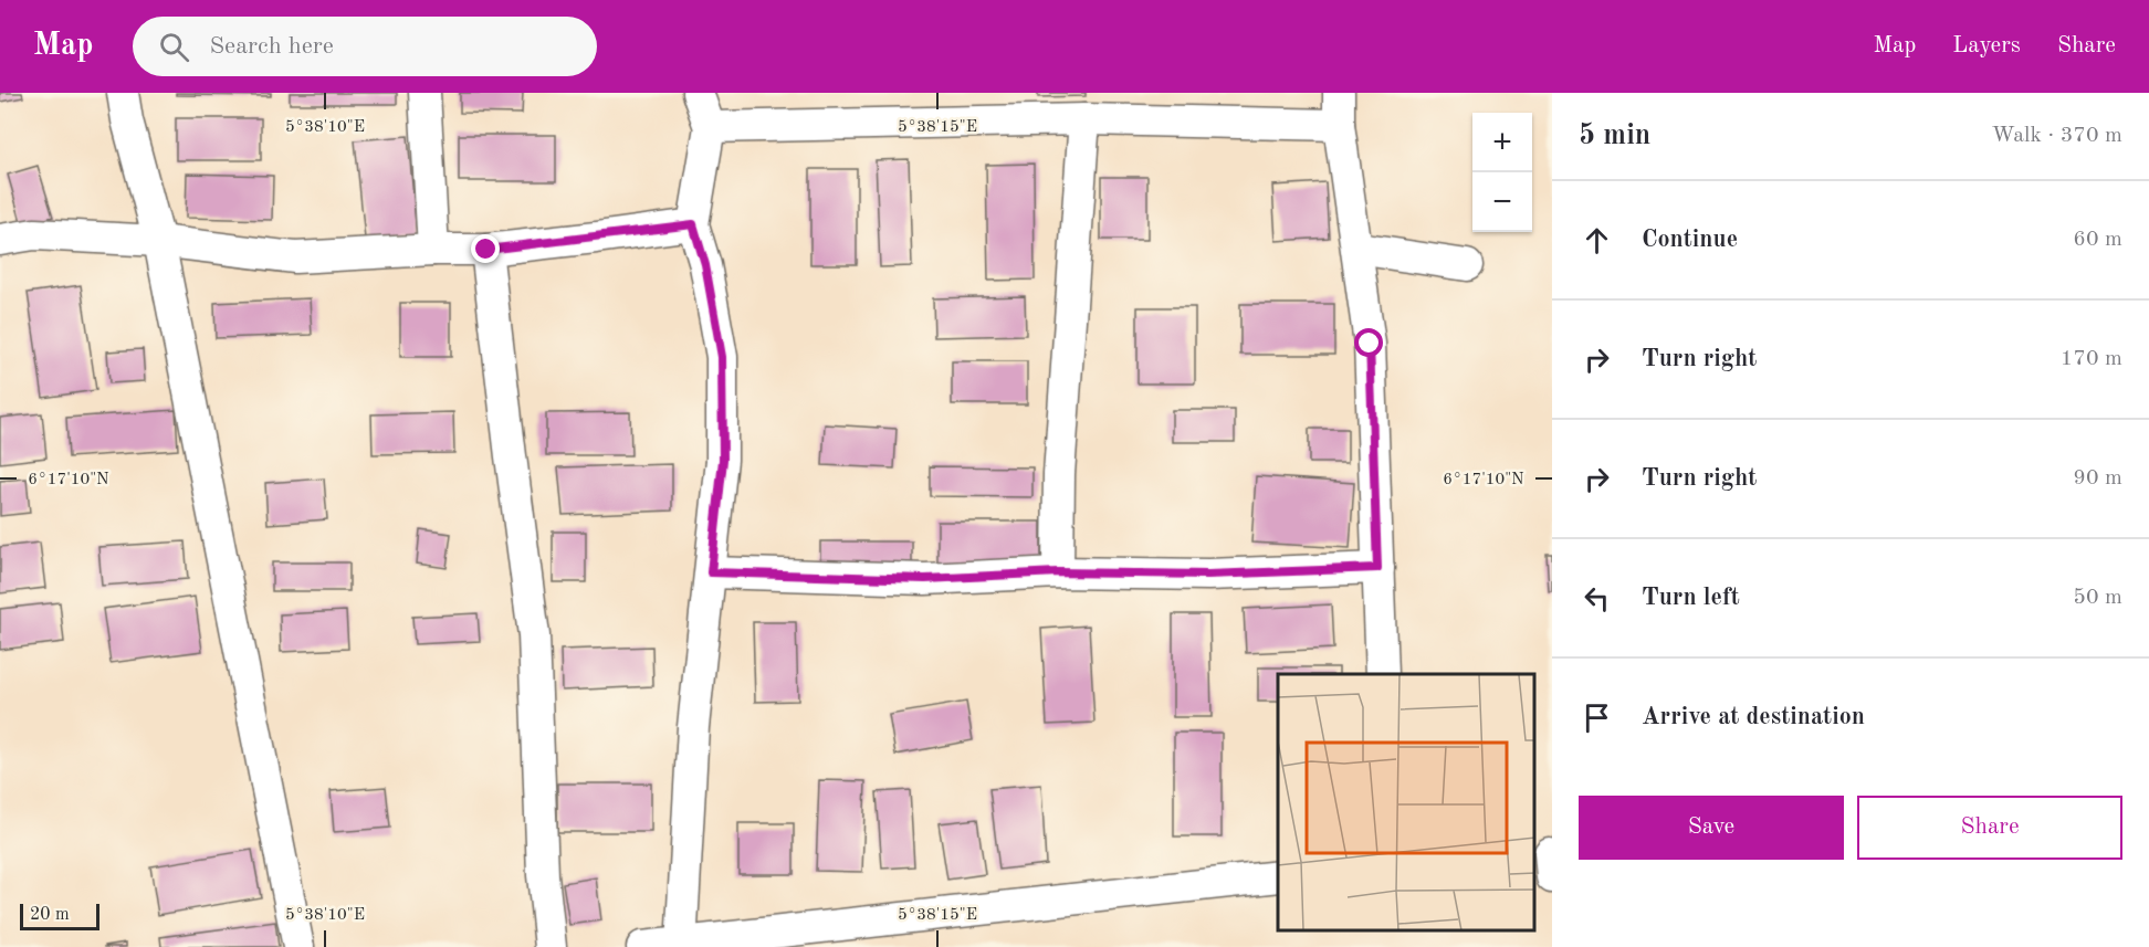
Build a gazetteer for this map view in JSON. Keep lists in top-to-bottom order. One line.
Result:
{"scale_bar":"20 m","page":{"header":"Map","search":"Search here","nav":["Map","Layers","Share"],"heading":["5 min","Walk · 370 m"],"map_buttons":["+","−"],"list":[["Continue","60 m"],["Turn right","170 m"],["Turn right","90 m"],["Turn left","50 m"],"Arrive at destination"],"buttons":["Save","Share"],"scale":"20 m"},"coordinates":["5°38'10\"E","5°38'15\"E","6°17'10\"N"]}
